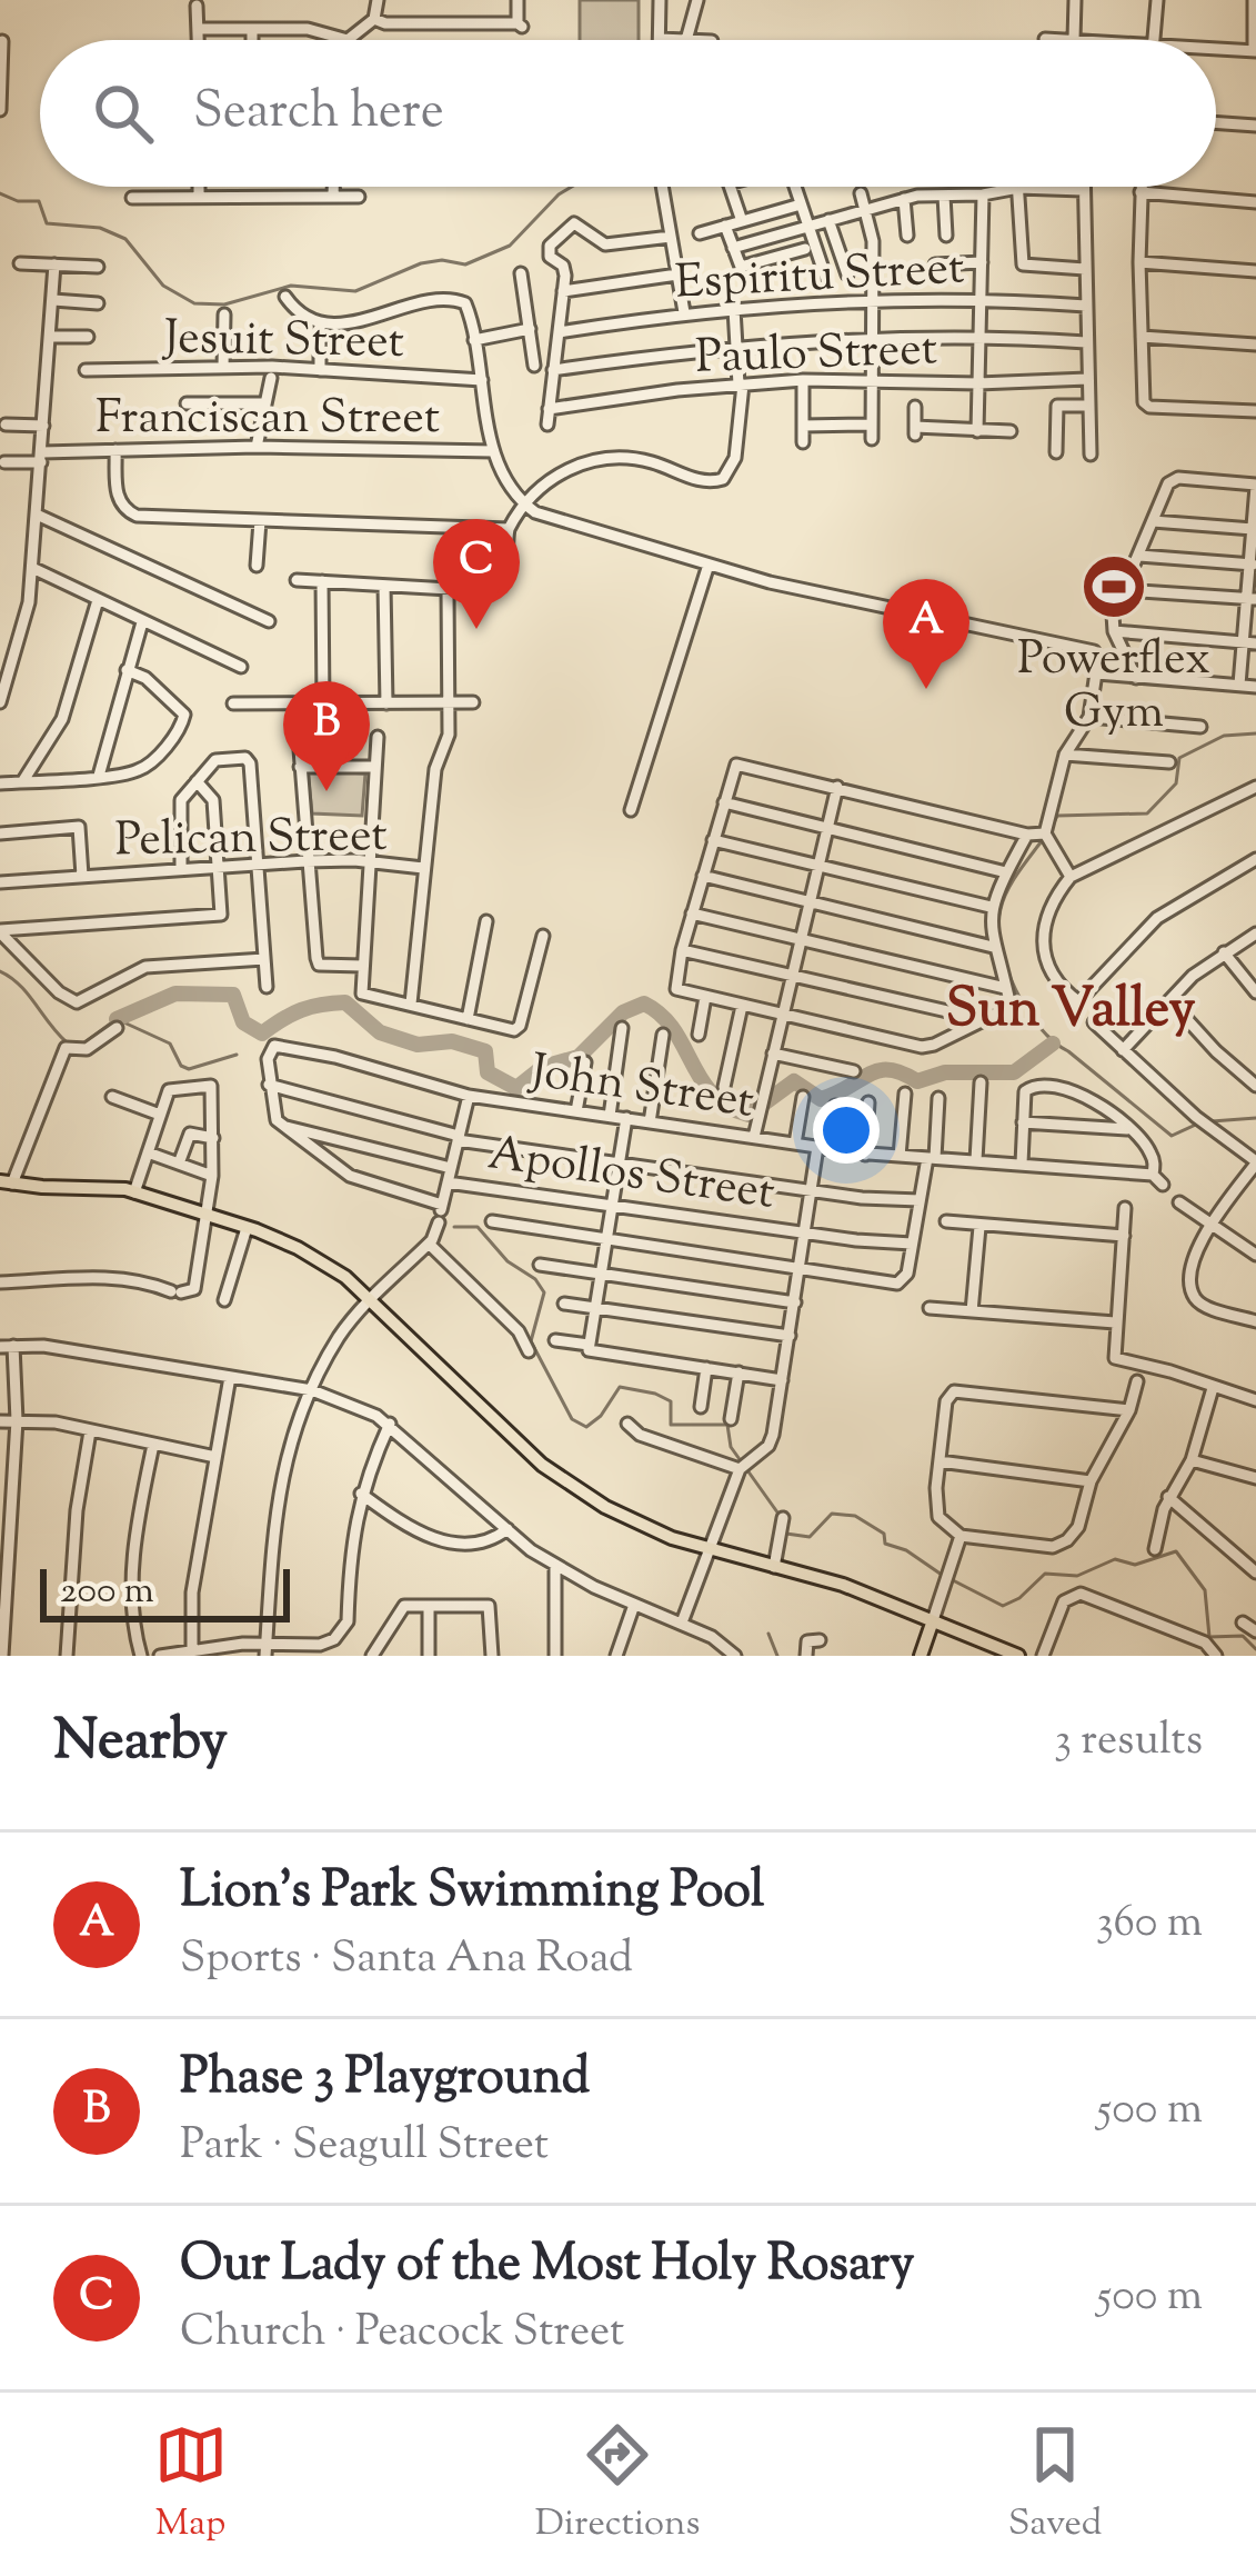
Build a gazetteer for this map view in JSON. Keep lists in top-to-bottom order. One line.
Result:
{"streets":{"street":["Espiritu Street","Jesuit Street","Paulo Street","Franciscan Street","Pelican Street","John Street","Apollos Street"]},"districts":["Sun Valley"],"places":{"sports":["Powerflex Gym"]},"scale_bar":"200 m","page":{"search":"Search here","pins":["C","A","B"],"scale":"200 m","heading":["Nearby","3 results"],"list":[{"mark":"A","name":"Lion's Park Swimming Pool","note":"Sports · Santa Ana Road","value":"360 m"},{"mark":"B","name":"Phase 3 Playground","note":"Park · Seagull Street","value":"500 m"},{"mark":"C","name":"Our Lady of the Most Holy Rosary","note":"Church · Peacock Street","value":"500 m"}],"nav":["Map","Directions","Saved"]}}
